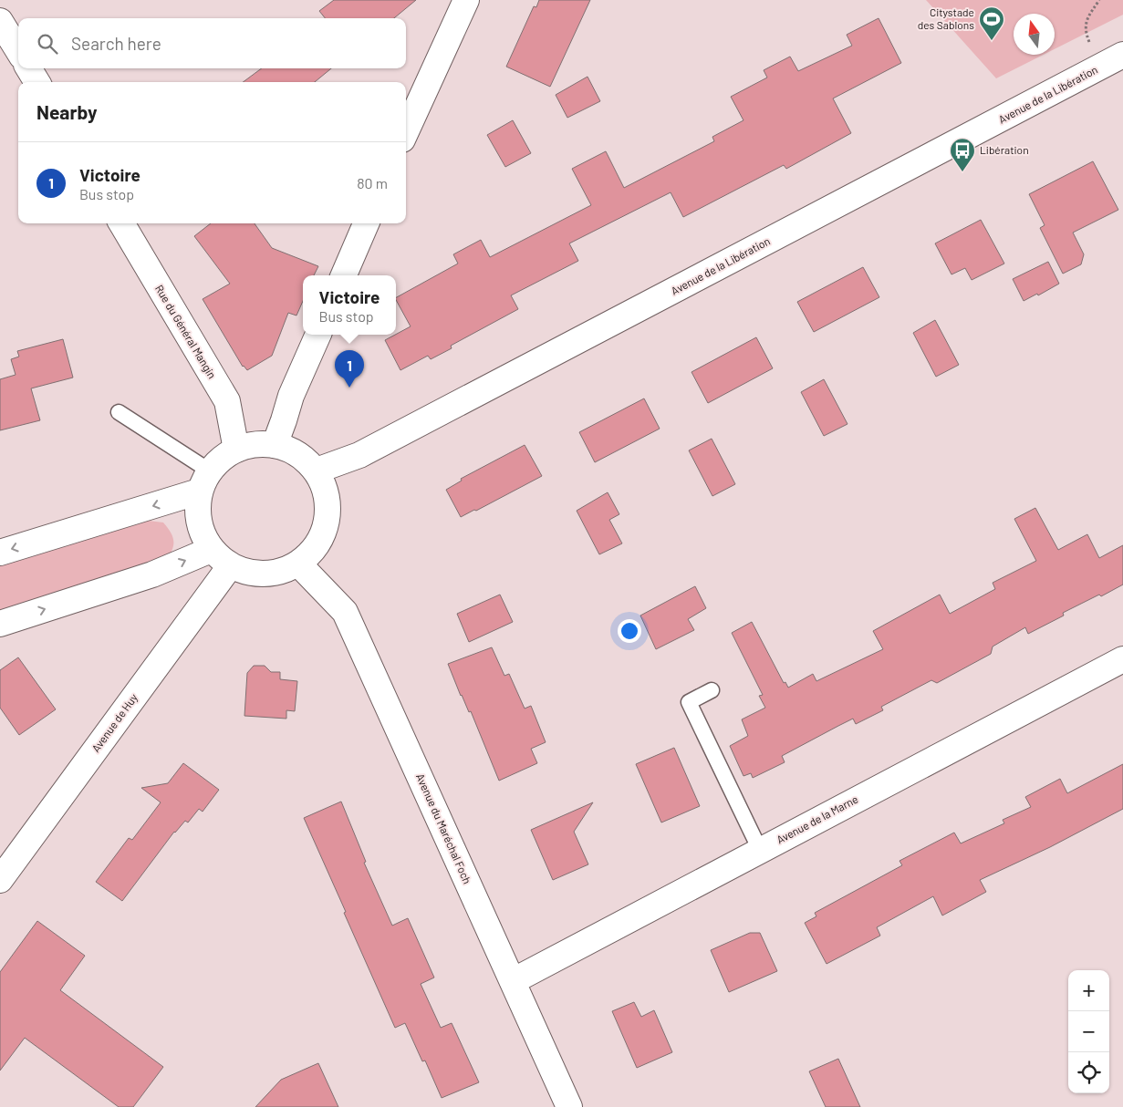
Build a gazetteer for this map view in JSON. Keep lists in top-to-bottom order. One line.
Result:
{"streets":{"street":["Avenue de la Libération","Rue du Général Mangin","Avenue de Huy","Avenue de la Marne","Avenue du Maréchal Foch"]},"crossings":[["Avenue de la Libération","Rue du Général Mangin"],["Avenue de la Libération","Avenue de Huy"],["Avenue de la Libération","Avenue du Maréchal Foch"],["Rue du Général Mangin","Avenue de Huy"],["Rue du Général Mangin","Avenue du Maréchal Foch"],["Avenue de Huy","Avenue du Maréchal Foch"],["Avenue de la Marne","Avenue du Maréchal Foch"]],"places":{"sports":["Citystade des Sablons"],"bus stop":["Libération"]},"north":"top","page":{"search":"Search here","heading":"Nearby","list":[{"mark":"1","name":"Victoire","note":"Bus stop","value":"80 m"}],"popup":["Victoire","Bus stop"],"pins":"1","map_buttons":["+","−"]}}
